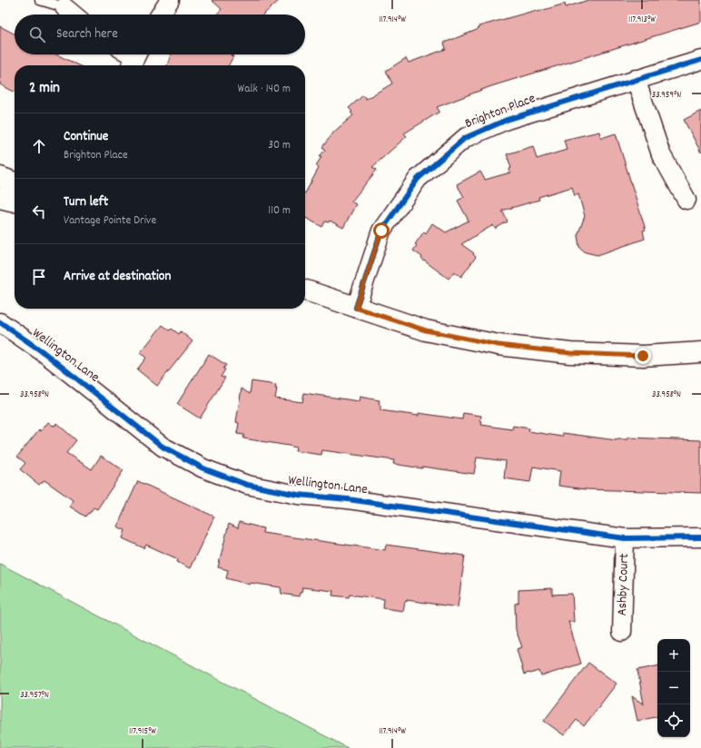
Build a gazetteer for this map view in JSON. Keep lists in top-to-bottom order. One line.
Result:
{"streets":{"street":["Brighton Place","Wellington Lane","Ashby Court"]},"crossings":[["Wellington Lane","Ashby Court"]],"page":{"search":"Search here","heading":["2 min","Walk · 140 m"],"list":[["Continue","Brighton Place","30 m"],["Turn left","Vantage Pointe Drive","110 m"],"Arrive at destination"],"map_buttons":["+","−"]},"coordinates":["117.914°W","117.913°W","33.959°N","33.958°N","33.957°N","117.915°W"]}
